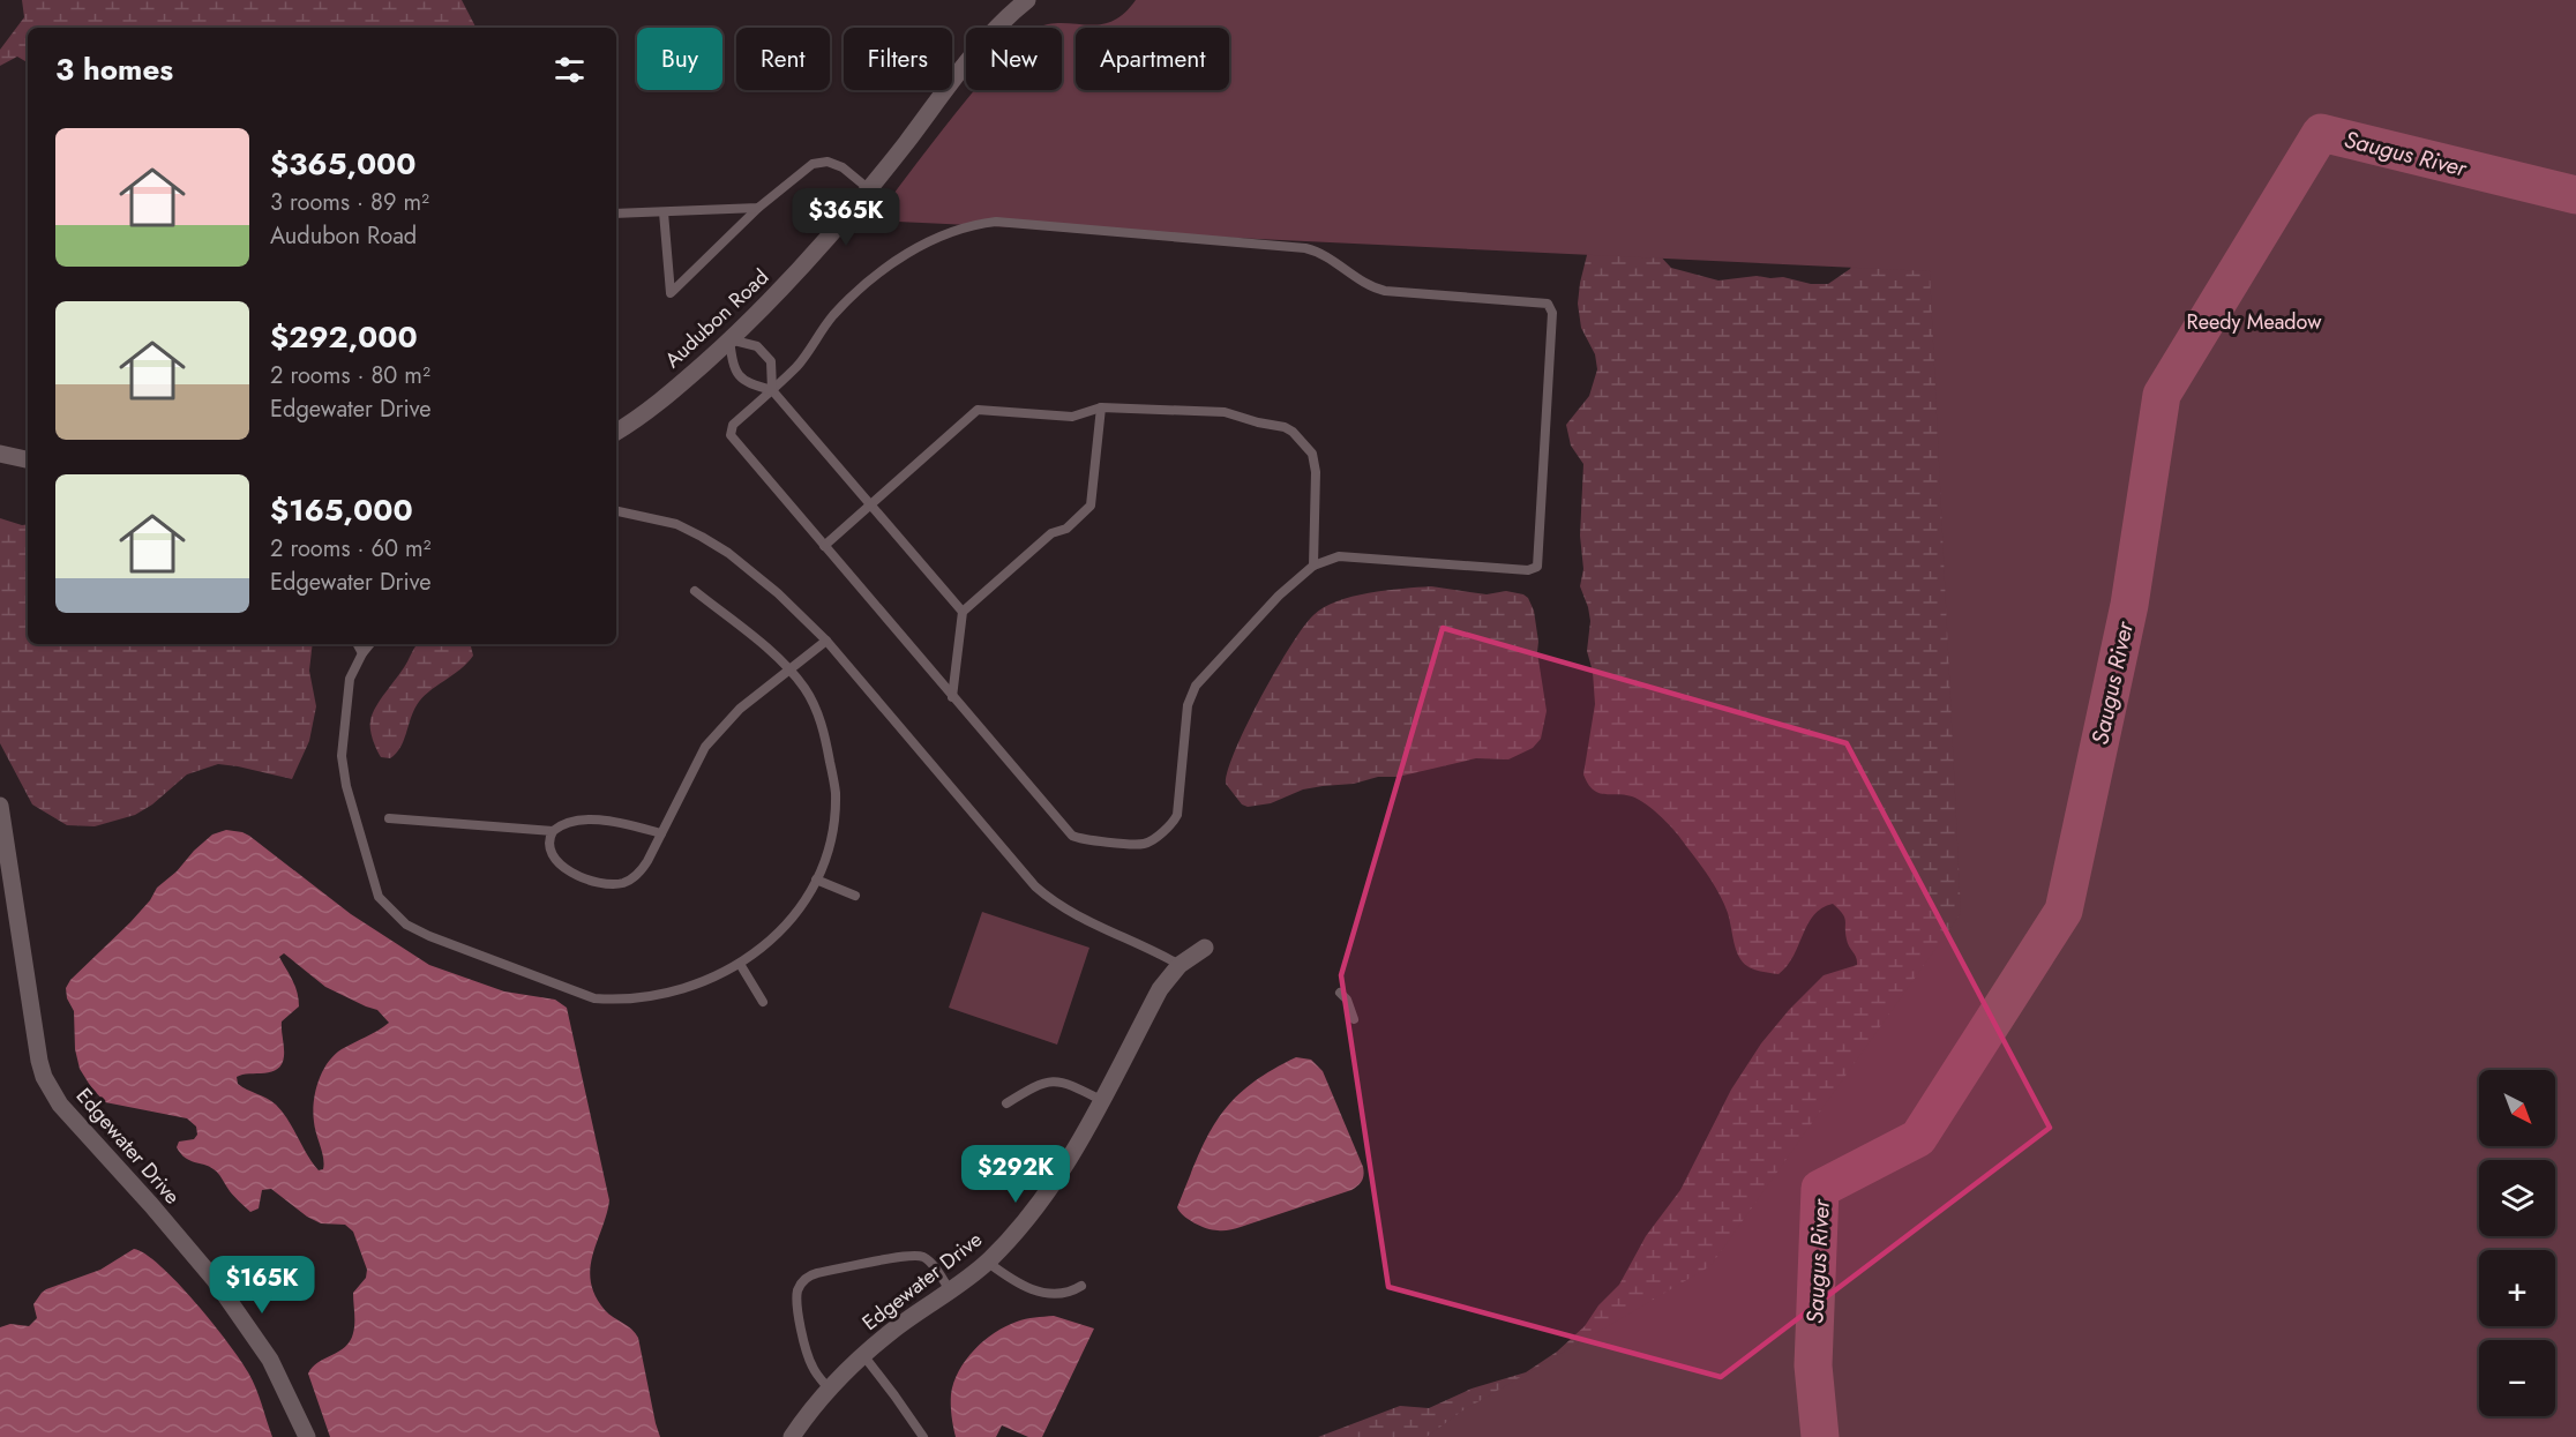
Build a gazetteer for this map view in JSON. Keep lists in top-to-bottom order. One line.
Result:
{"streets":{"street":["Audubon Road","Edgewater Drive"]},"water":["Saugus River"],"parks":["Reedy Meadow"],"north":"bottom right","page":{"chip":["Buy","Rent","Filters","New","Apartment"],"heading":"3 homes","list":[{"name":"$365,000","note":"3 rooms · 89 m² · Audubon Road"},{"name":"$292,000","note":"2 rooms · 80 m² · Edgewater Drive"},{"name":"$165,000","note":"2 rooms · 60 m² · Edgewater Drive"}],"price":["$365K","$292K","$165K"],"map_buttons":["+","−"]}}
